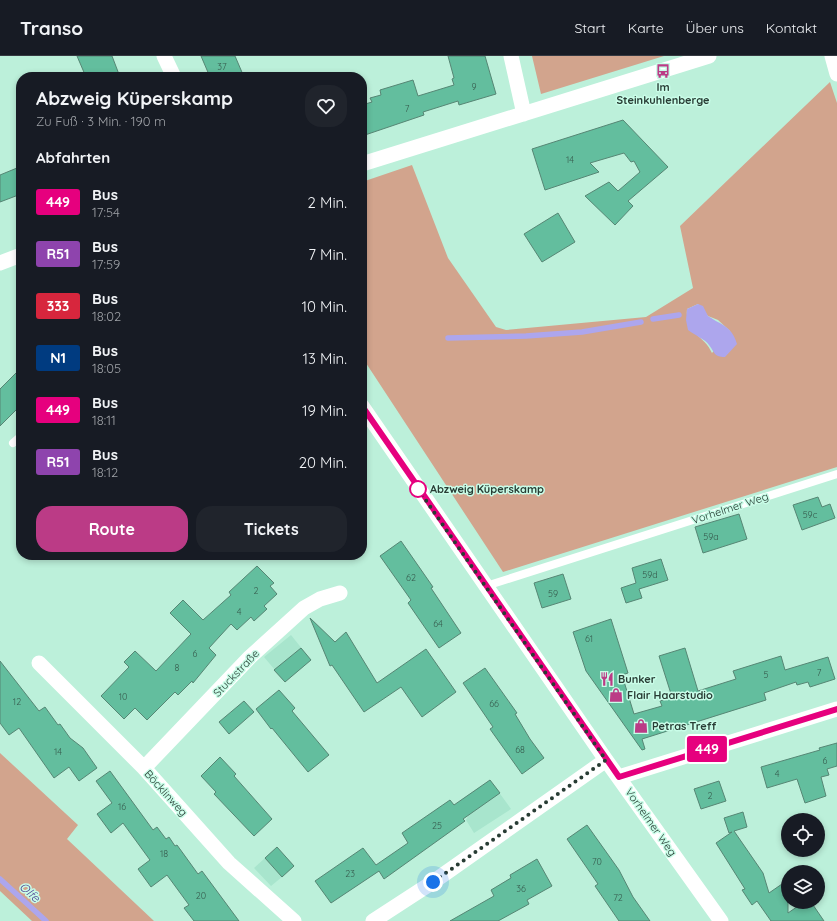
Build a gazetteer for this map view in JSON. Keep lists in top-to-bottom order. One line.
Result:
{"streets":{"street":["Vorhelmer Weg","Stuckstraße","Böcklinweg"]},"crossings":[["Stuckstraße","Böcklinweg"]],"water":["Olfe"],"places":{"bus stop":["Im Steinkuhlenberge"],"other":["Abzweig Küperskamp"],"restaurant":["Bunker"],"shop":["Flair Haarstudio","Petras Treff"]},"lines":["bus line 449"],"house_numbers":["37","9","7","14","59c","59a","59d","62","2","59","4","64","61","6","8","7","5","10","12","66","68","14","6","4","2","16","25","18","70","23","36","20","72"],"page":{"header":"Transo","nav":["Start","Karte","Über uns","Kontakt"],"on_map":"449","heading":[["Abzweig Küperskamp","Zu Fuß · 3 Min. · 190 m"],"Abfahrten"],"list":[{"mark":"449","name":"Bus","note":"17:54","value":"2 Min."},{"mark":"R51","name":"Bus","note":"17:59","value":"7 Min."},{"mark":"333","name":"Bus","note":"18:02","value":"10 Min."},{"mark":"N1","name":"Bus","note":"18:05","value":"13 Min."},{"mark":"449","name":"Bus","note":"18:11","value":"19 Min."},{"mark":"R51","name":"Bus","note":"18:12","value":"20 Min."}],"buttons":["Route","Tickets"]}}
